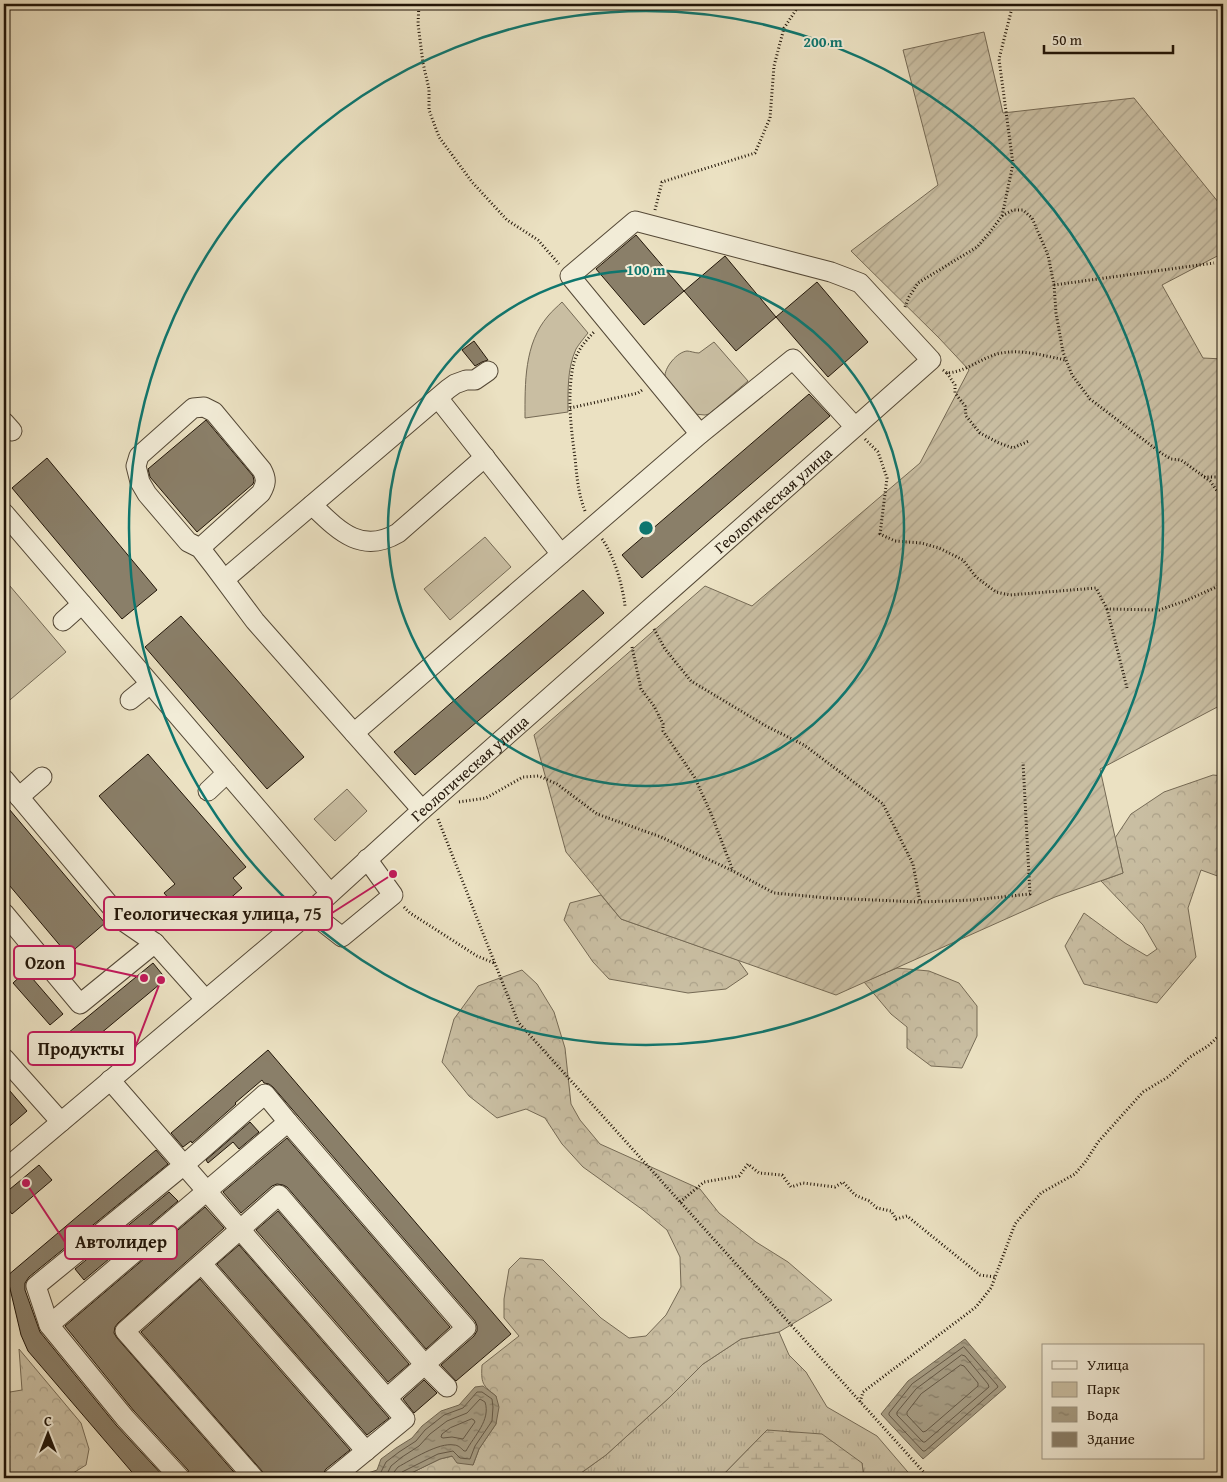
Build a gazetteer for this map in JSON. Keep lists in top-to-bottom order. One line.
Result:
{"streets":{"street":["Геологическая улица"]},"places":["Геологическая улица, 75","Ozon","Продукты","Автолидер"],"legend":["Улица","Парк","Вода","Здание"],"scale_bar":"50 m","north":"top","rings":["200 m","100 m"]}
